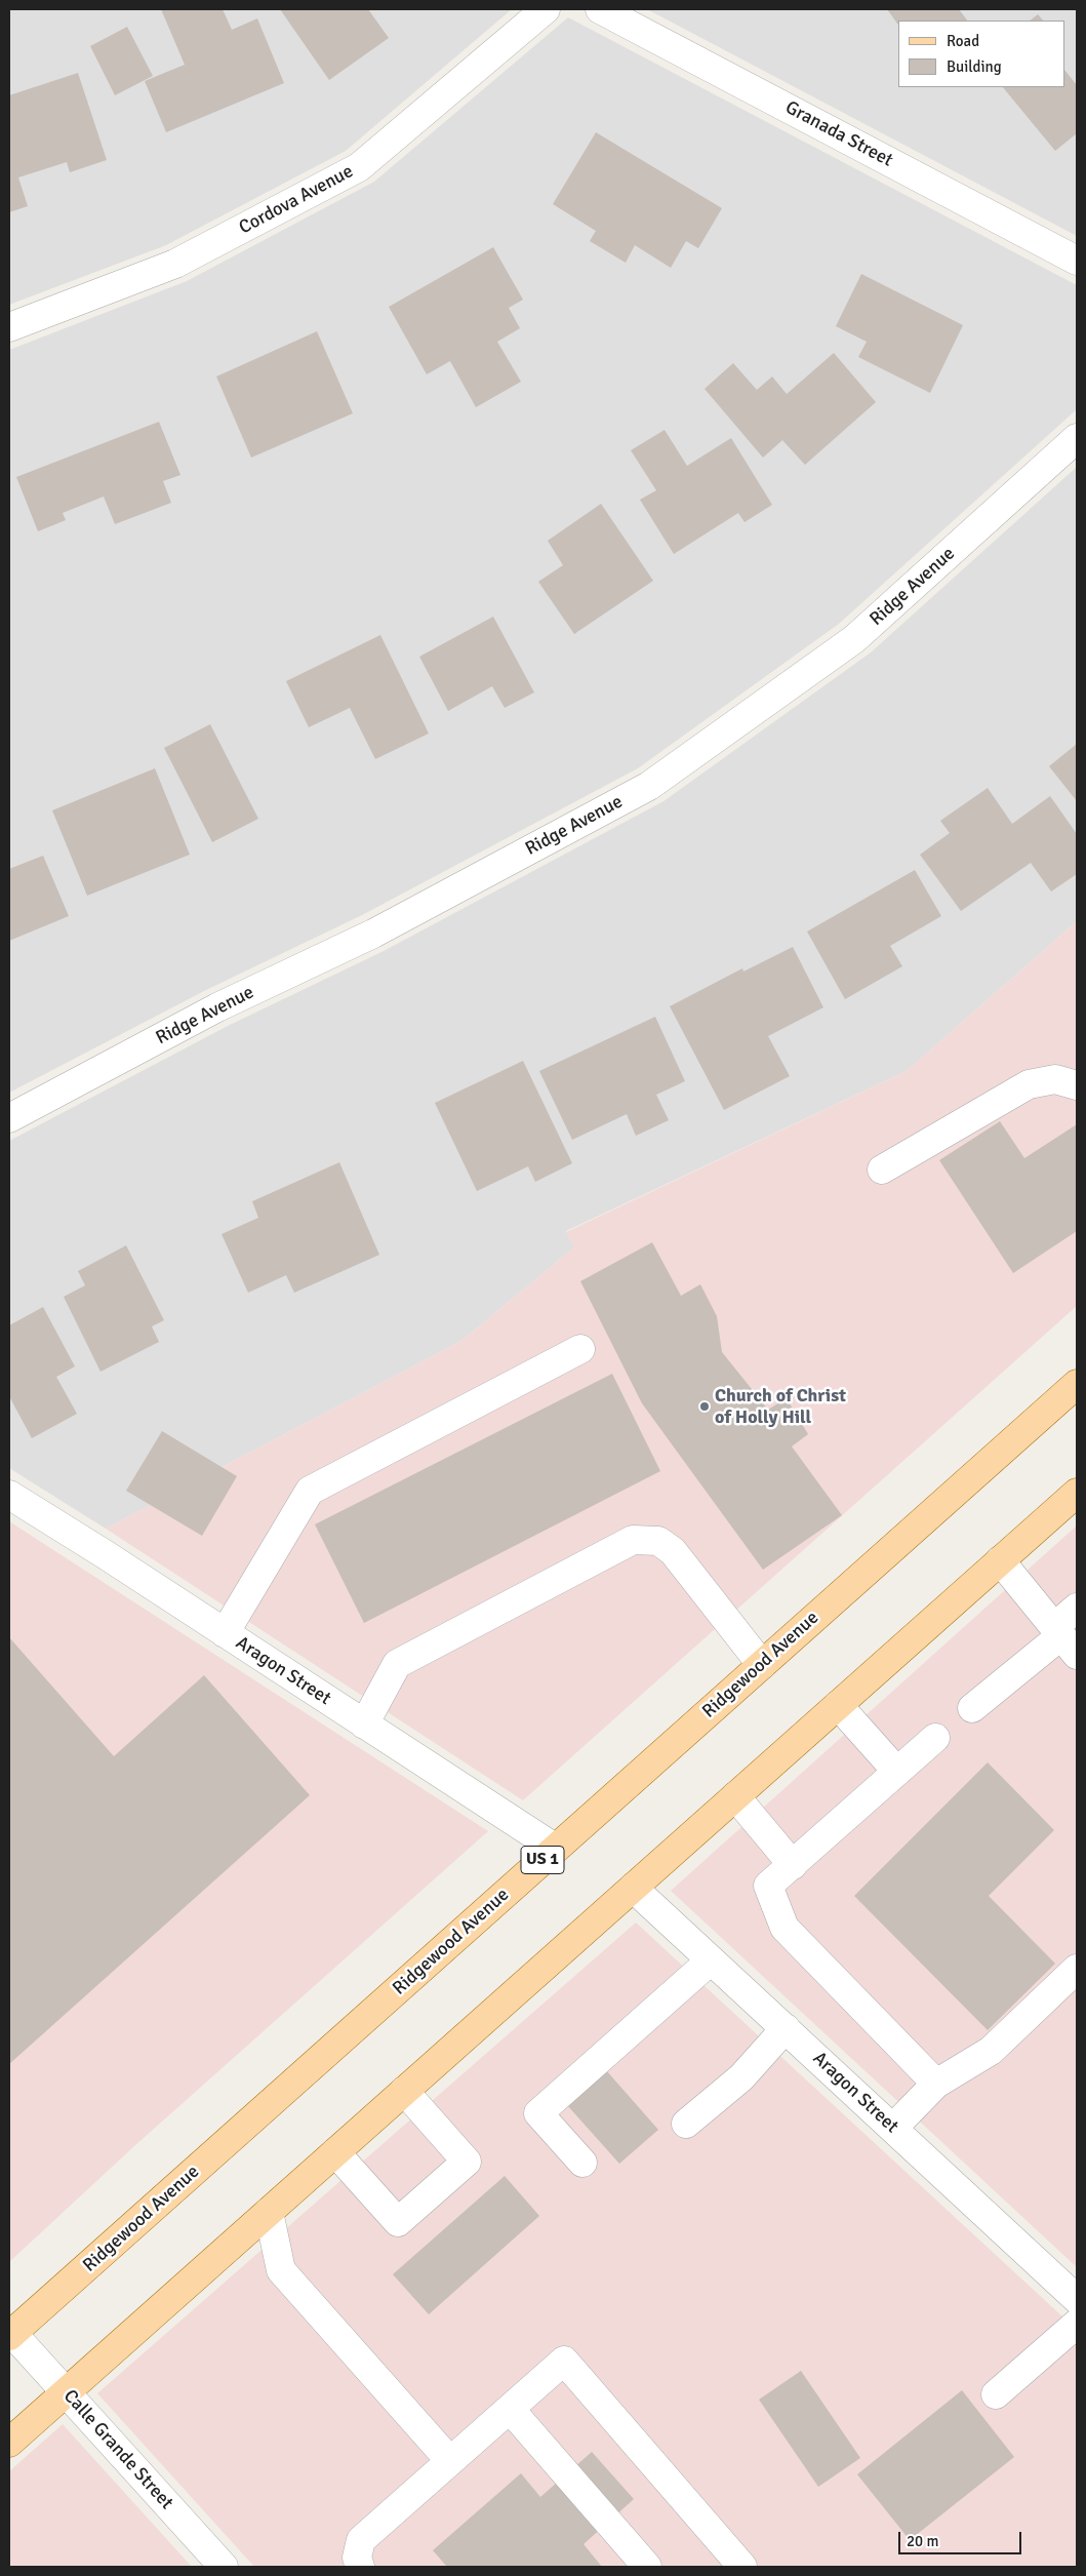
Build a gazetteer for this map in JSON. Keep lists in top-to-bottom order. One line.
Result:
{"streets":{"main road":["Ridgewood Avenue","US 1"],"street":["Granada Street","Cordova Avenue","Ridge Avenue","Aragon Street","Calle Grande Street"]},"crossings":[["Ridgewood Avenue","Aragon Street"],["Ridgewood Avenue","Calle Grande Street"]],"places":["Church of Christ of Holly Hill"],"legend":["Road","Building"],"scale_bar":"20 m"}
